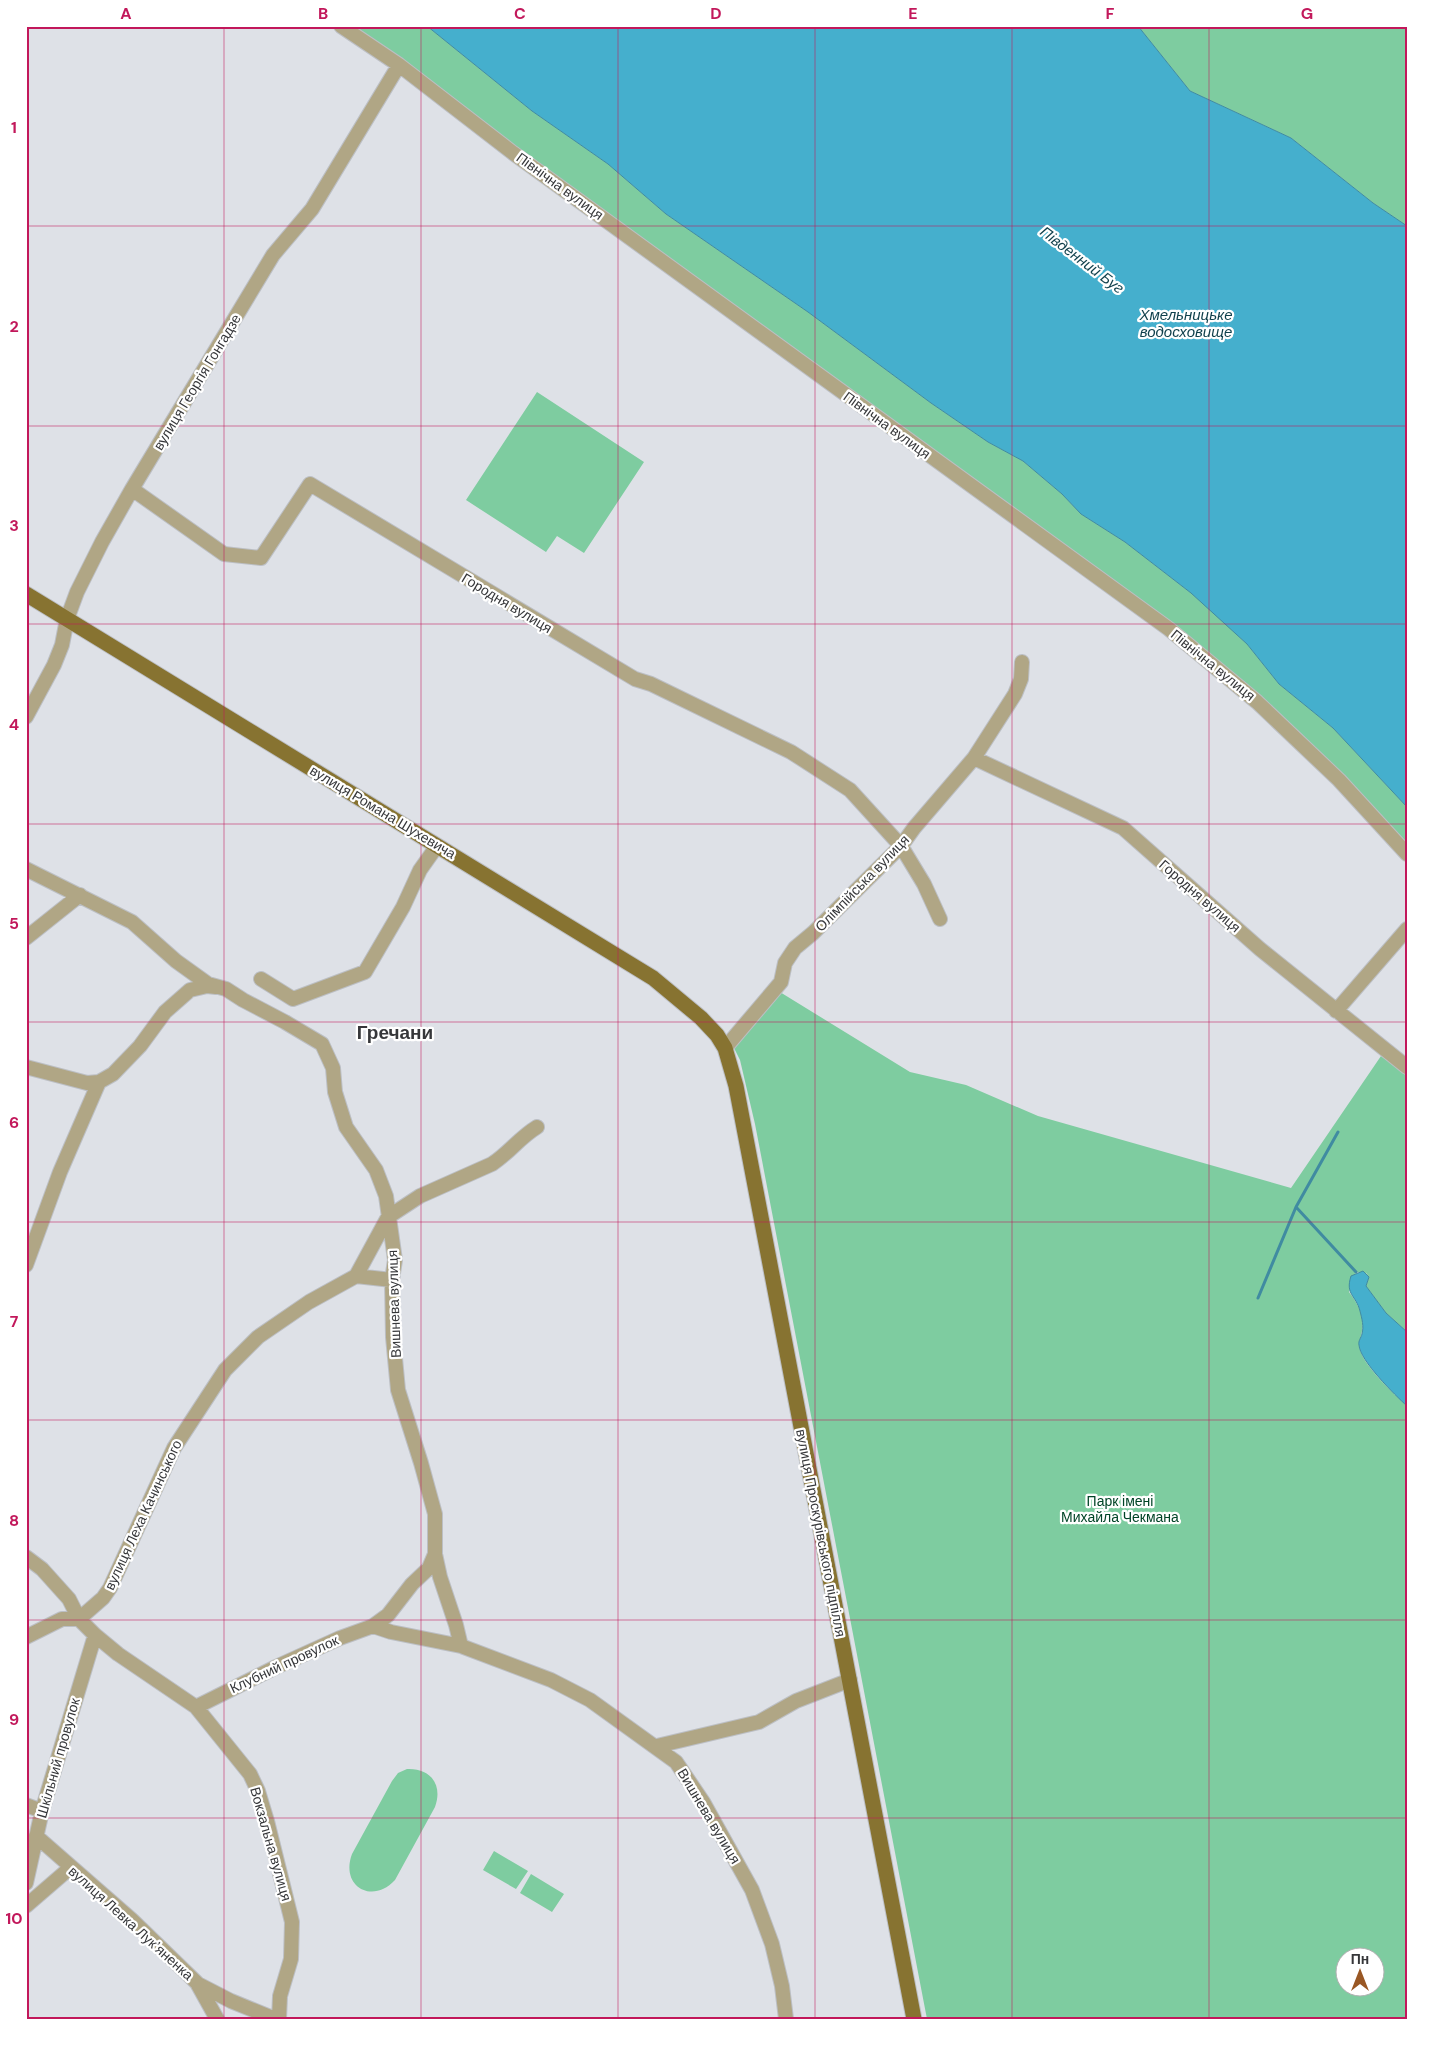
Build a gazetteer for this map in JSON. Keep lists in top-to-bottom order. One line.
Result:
{"streets":{"main road":["вулиця Романа Шухевича","вулиця Проскурівського підпілля"],"street":["Північна вулиця","вулиця Георгія Гонгадзе","Городня вулиця","Олімпійська вулиця","Вишнева вулиця","вулиця Леха Качинського","Клубний провулок","Шкільний провулок","Вокзальна вулиця","вулиця Левка Лукʼяненка"]},"crossings":[["Північна вулиця","вулиця Георгія Гонгадзе"],["вулиця Георгія Гонгадзе","Городня вулиця"],["вулиця Георгія Гонгадзе","вулиця Романа Шухевича"],["Городня вулиця","Олімпійська вулиця"],["вулиця Романа Шухевича","Олімпійська вулиця"],["вулиця Романа Шухевича","вулиця Проскурівського підпілля"],["Олімпійська вулиця","вулиця Проскурівського підпілля"],["Вишнева вулиця","Клубний провулок"],["вулиця Леха Качинського","Вокзальна вулиця"],["Клубний провулок","Вокзальна вулиця"],["Шкільний провулок","Вокзальна вулиця"],["Шкільний провулок","вулиця Левка Лукʼяненка"]],"districts":["Гречани"],"water":["Південний Буг","Хмельницьке водосховище"],"parks":["Парк імені Михайла Чекмана"],"north":"top","grid":{"columns":["A","B","C","D","E","F","G"],"rows":["1","2","3","4","5","6","7","8","9","10"]}}
